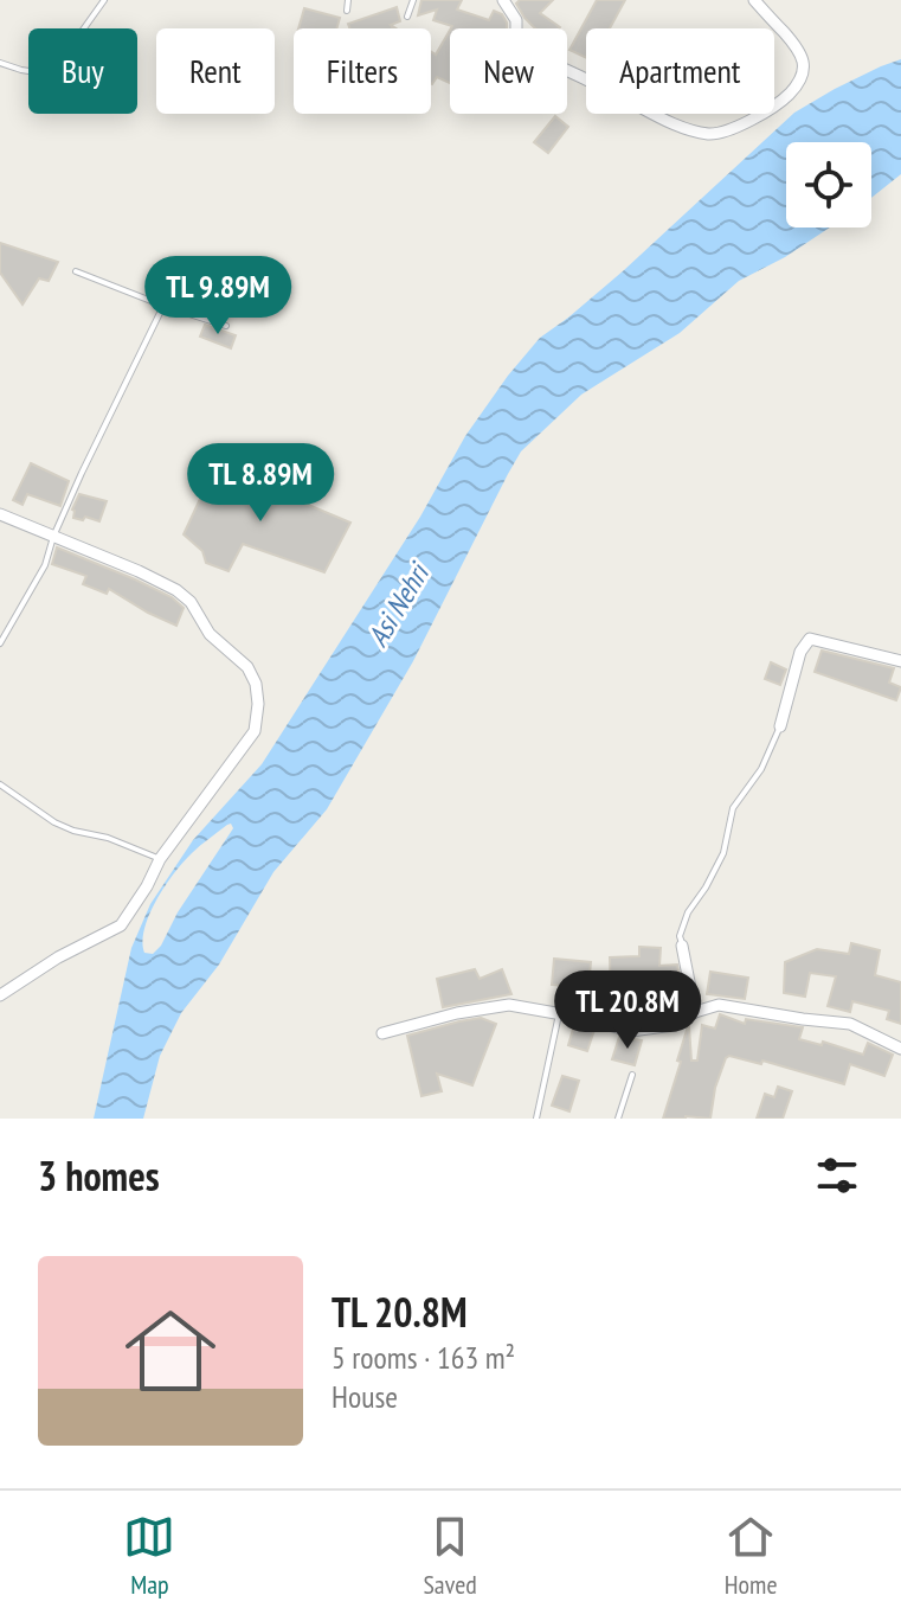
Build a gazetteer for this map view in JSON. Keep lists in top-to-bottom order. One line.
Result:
{"water":["Asi Nehri"],"page":{"chip":["Buy","Rent","Filters","New","Apartment"],"price":["TL 9.89M","TL 8.89M","TL 20.8M"],"heading":"3 homes","list":[{"name":"TL 20.8M","note":"5 rooms · 163 m² · House"}],"tabs":["Map","Saved","Home"]}}
